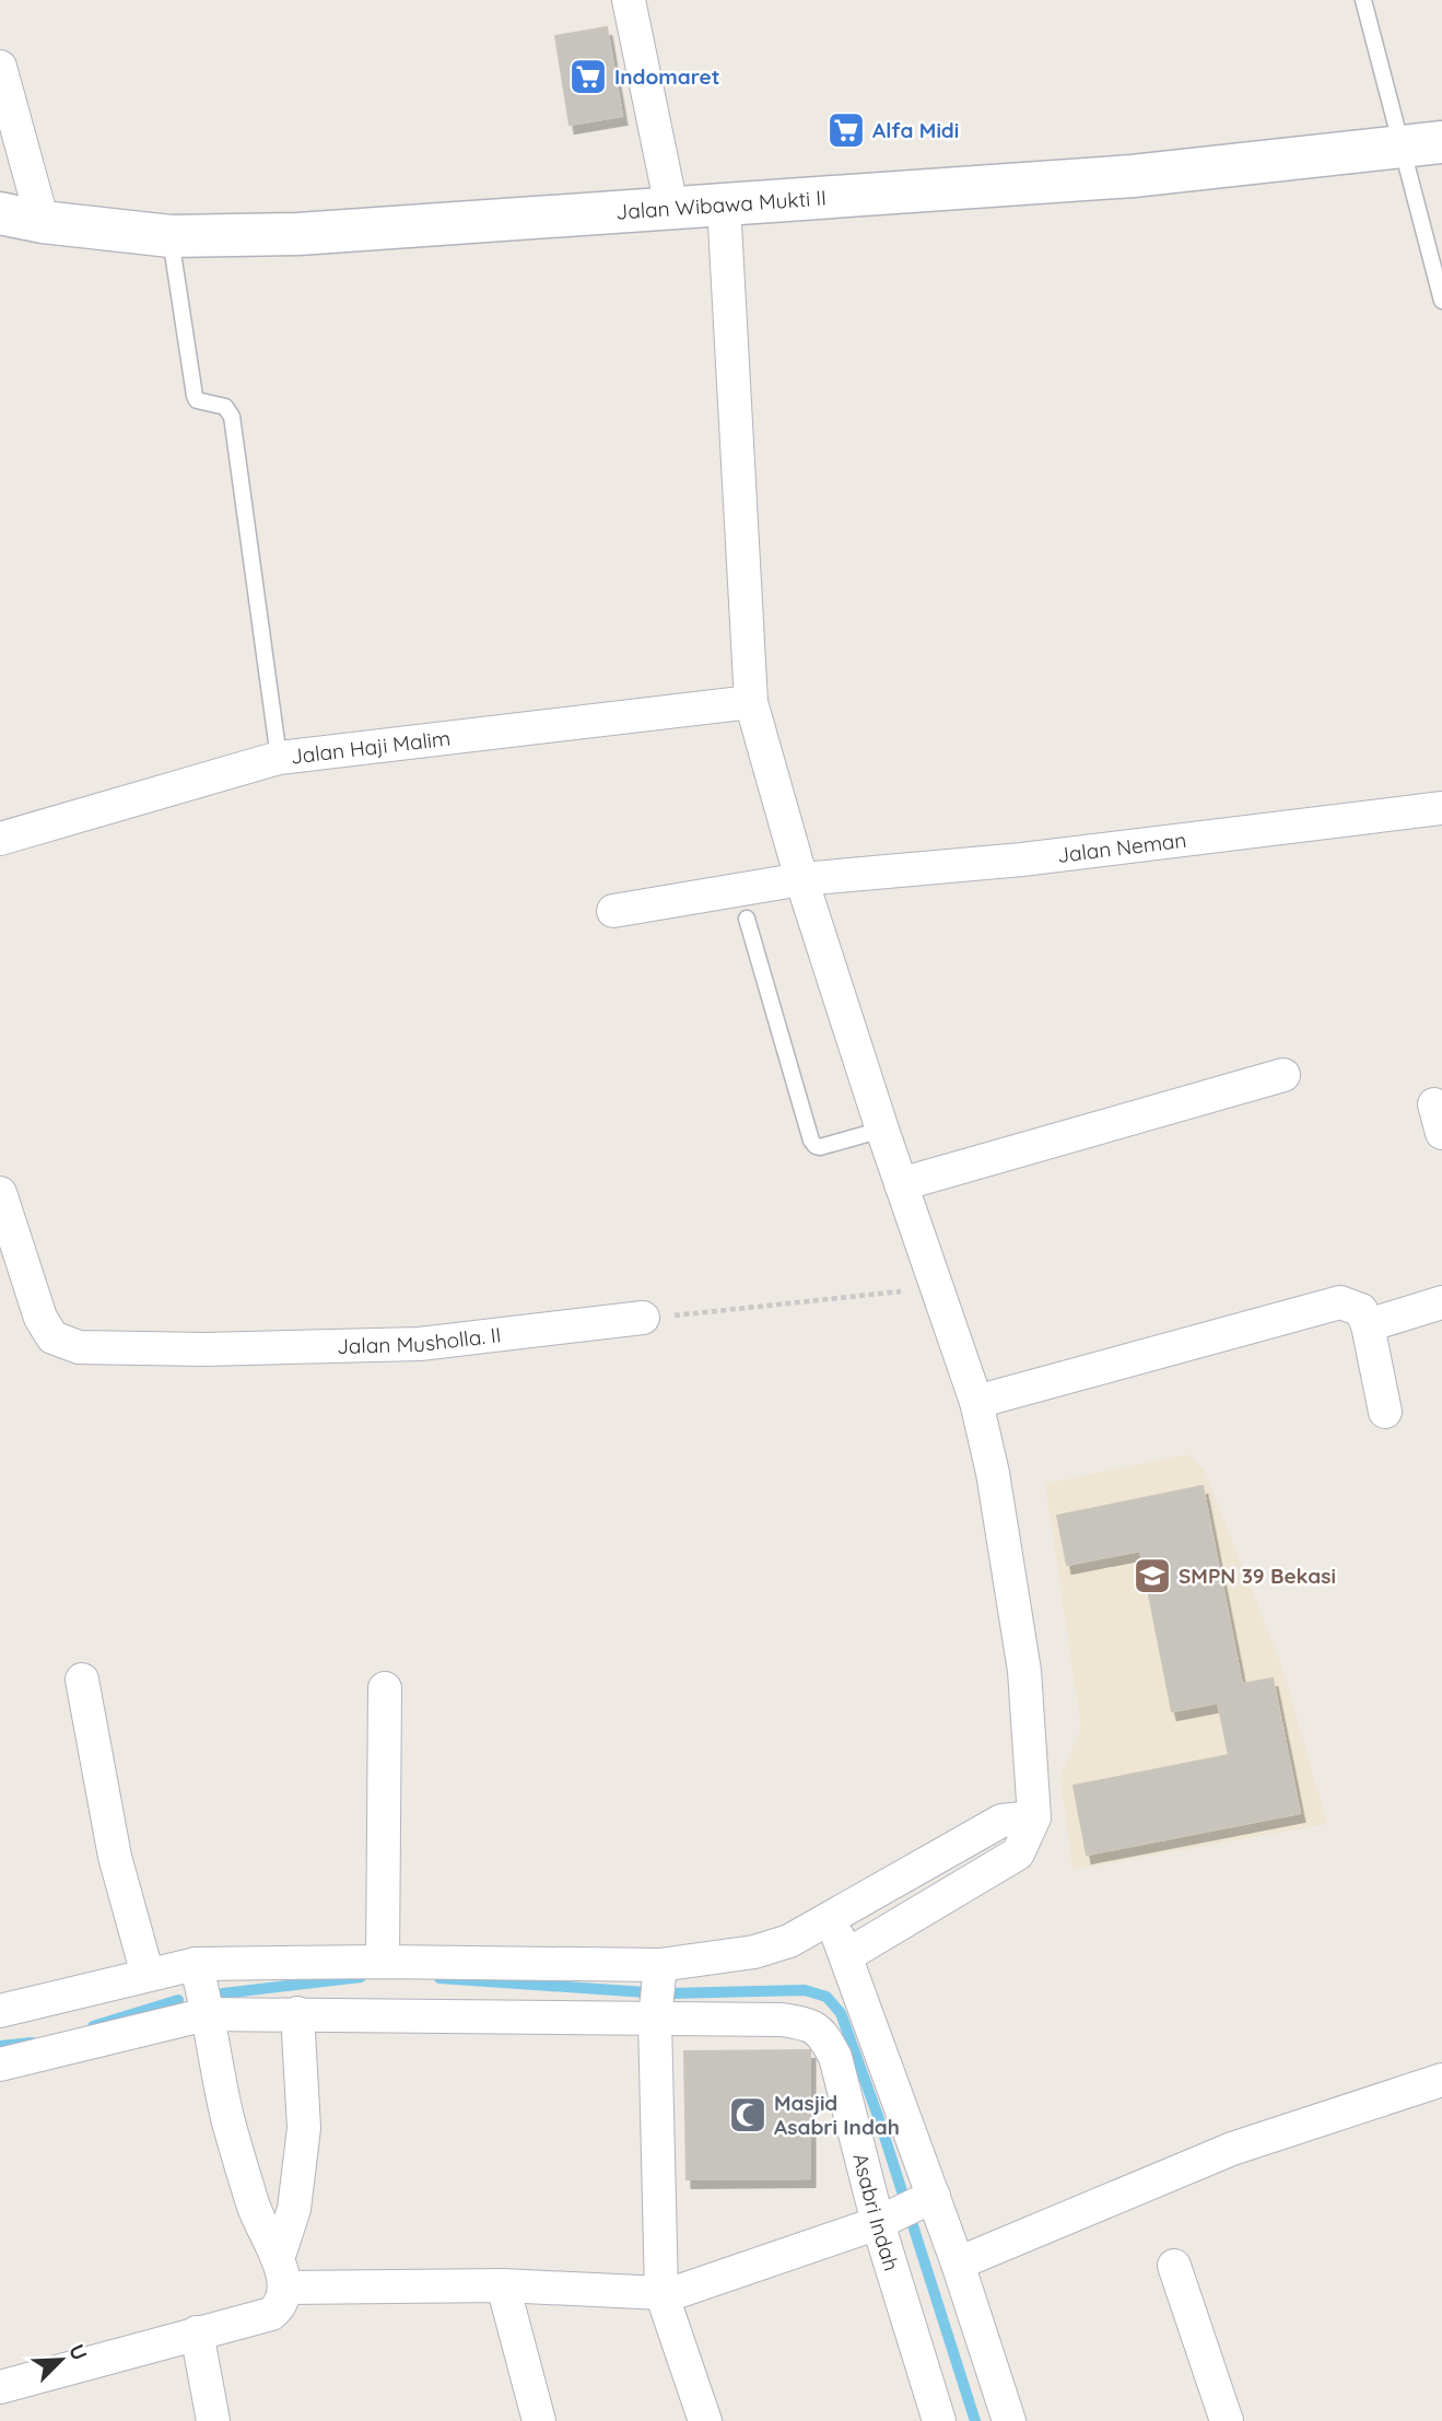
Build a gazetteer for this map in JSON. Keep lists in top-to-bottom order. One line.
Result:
{"streets":{"main road":["Jalan Wibawa Mukti II"],"street":["Jalan Haji Malim","Jalan Neman","Jalan Musholla. II","Asabri Indah"]},"places":{"supermarket":["Indomaret","Alfa Midi"],"school or university":["SMPN 39 Bekasi"],"mosque":["Masjid Asabri Indah"]},"north":"top right"}
